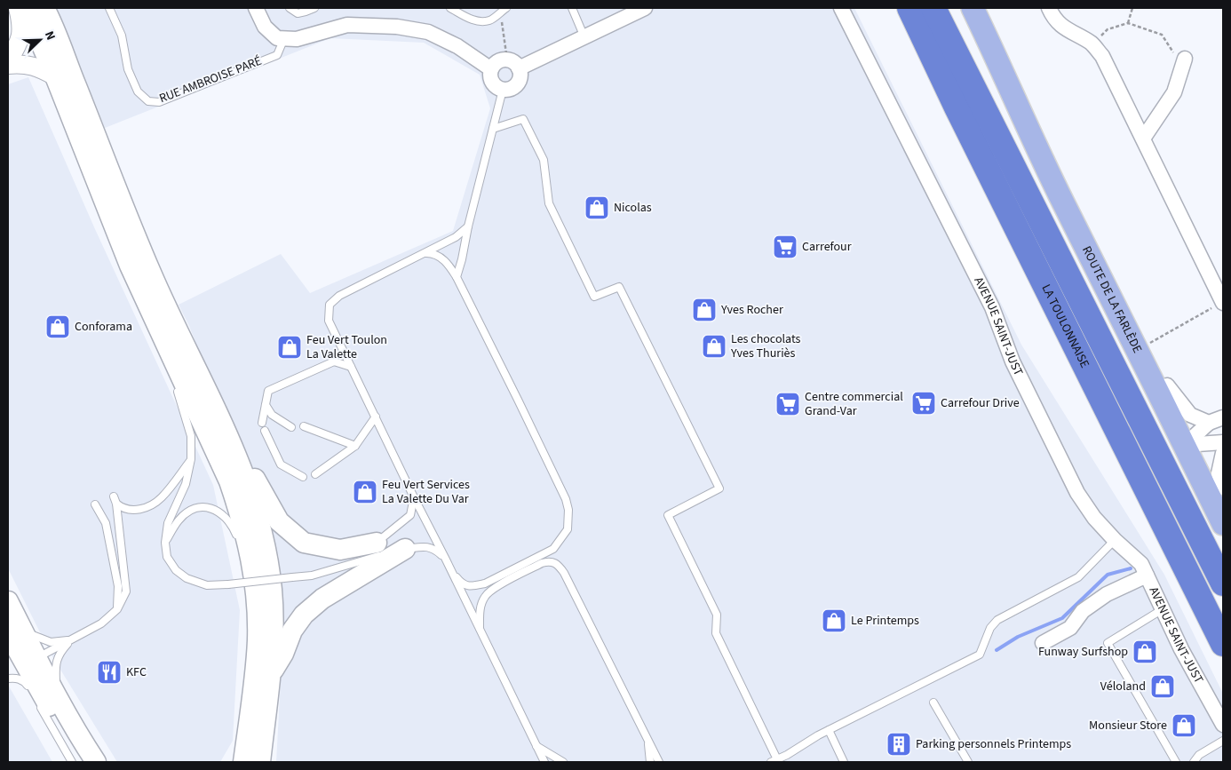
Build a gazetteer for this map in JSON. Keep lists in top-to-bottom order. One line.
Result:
{"streets":{"highway":["LA TOULONNAISE"],"main road":["ROUTE DE LA FARLÈDE"],"street":["AVENUE SAINT-JUST"],"lane":["RUE AMBROISE PARÉ"]},"places":{"shop":["Nicolas","Yves Rocher","Conforama","Les chocolats Yves Thuriès","Feu Vert Toulon La Valette","Feu Vert Services La Valette Du Var","Le Printemps","Funway Surfshop","Véloland","Monsieur Store"],"supermarket":["Carrefour","Carrefour Drive","Centre commercial Grand-Var"],"restaurant":["KFC"],"building":["Parking personnels Printemps"]},"north":"top right"}
